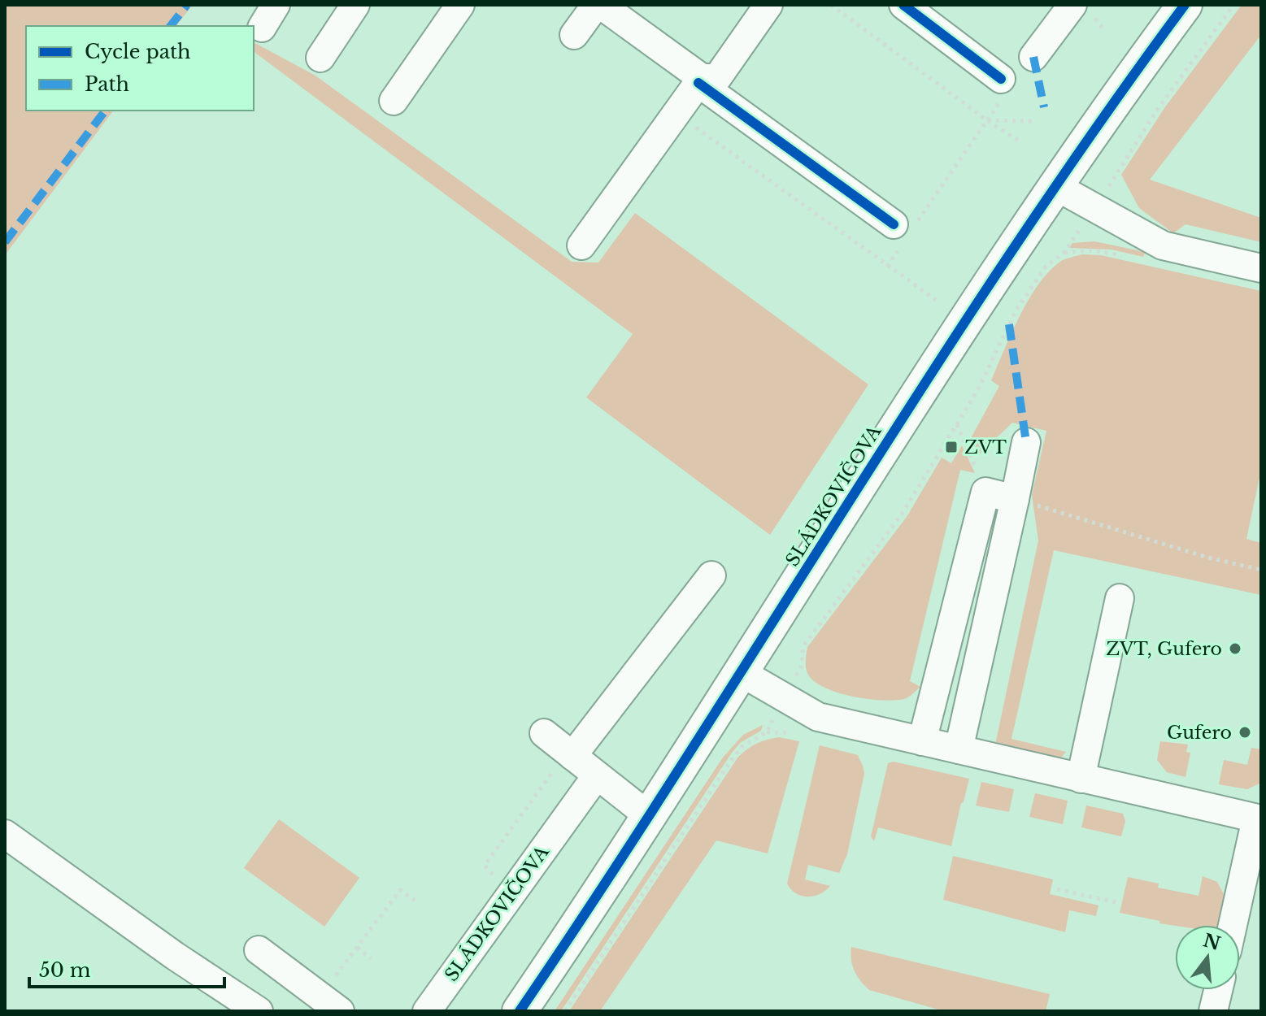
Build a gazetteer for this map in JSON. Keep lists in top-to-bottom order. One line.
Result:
{"streets":{"main road":["SLÁDKOVIČOVA"]},"places":{"transit":["ZVT"],"other":["ZVT, Gufero","Gufero"]},"legend":["Cycle path","Path"],"scale_bar":"50 m","north":"top"}
